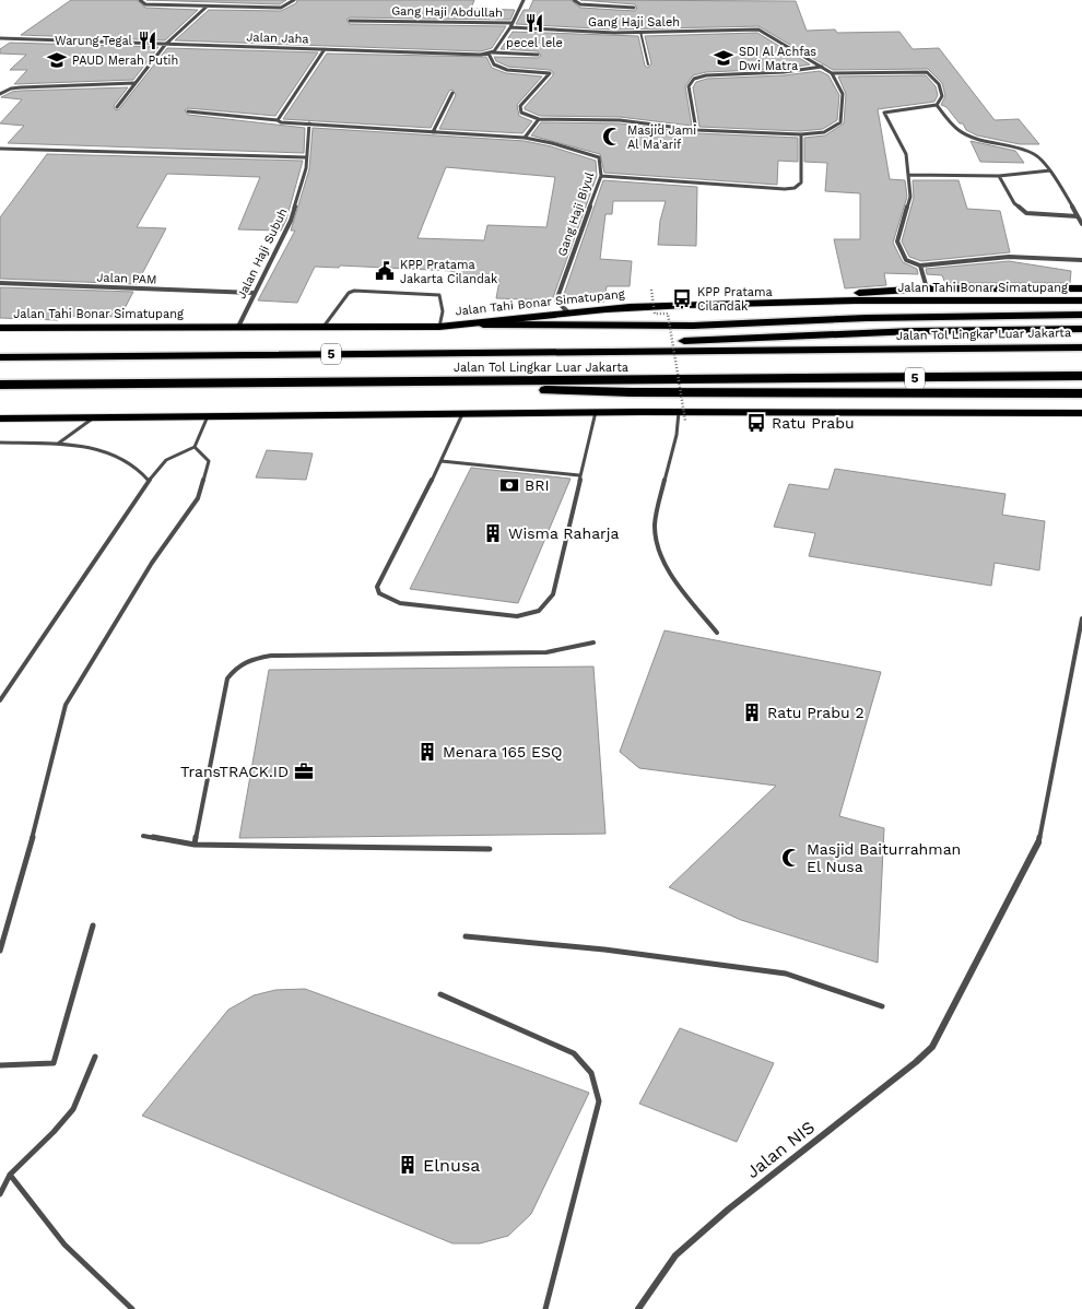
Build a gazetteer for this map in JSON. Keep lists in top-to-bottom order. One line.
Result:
{"streets":{"highway":["Jalan Tahi Bonar Simatupang","Jalan Tol Lingkar Luar Jakarta","5"],"street":["Gang Haji Abdullah","Gang Haji Saleh","Jalan Jaha","Gang Haji Biyul","Jalan Haji Subuh","Jalan PAM","Jalan NIS"]},"crossings":[["Gang Haji Biyul","Jalan Tahi Bonar Simatupang"],["Jalan Haji Subuh","Jalan PAM"],["Jalan Haji Subuh","Jalan Tahi Bonar Simatupang"]],"places":{"restaurant":["pecel lele","Warung Tegal"],"school or university":["SDI Al Achfas Dwi Matra","PAUD Merah Putih"],"mosque":["Masjid Jami Al Ma'arif","Masjid Baiturrahman El Nusa"],"public building":["KPP Pratama Jakarta Cilandak"],"bus stop":["KPP Pratama Cilandak","Ratu Prabu"],"bank":["BRI"],"building":["Wisma Raharja","Ratu Prabu 2","Menara 165 ESQ","Elnusa"],"office":["TransTRACK.ID"]}}
